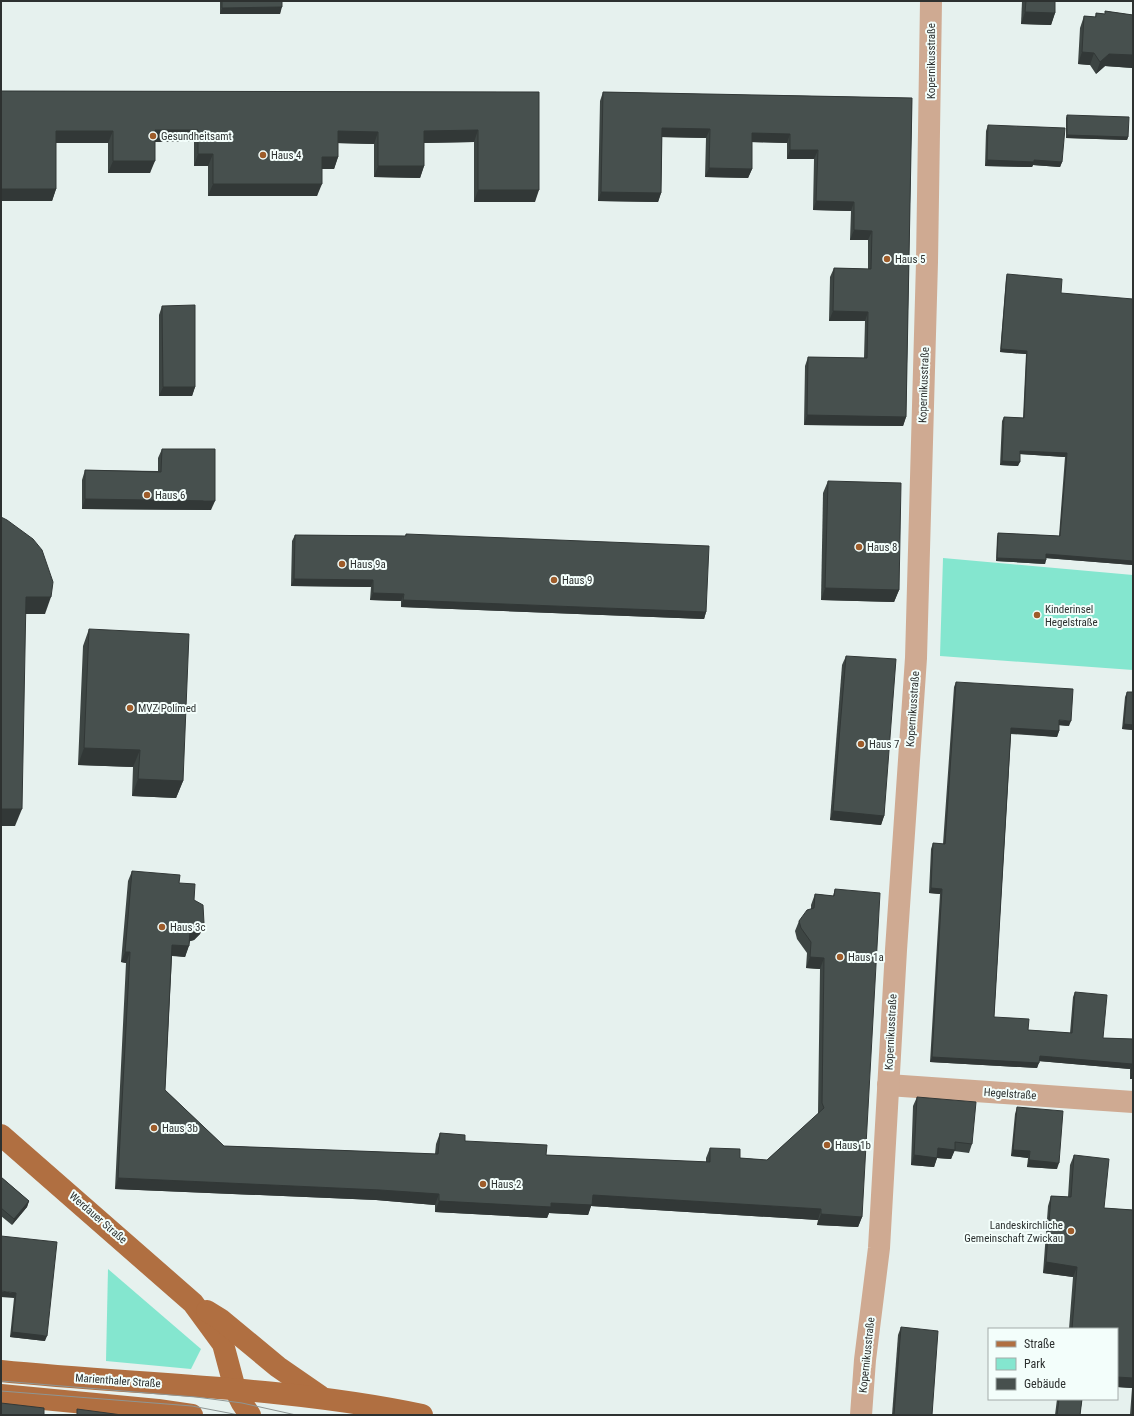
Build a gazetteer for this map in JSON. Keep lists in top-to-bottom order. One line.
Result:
{"streets":{"main road":["Werdauer Straße","Marienthaler Straße"],"street":["Kopernikusstraße","Hegelstraße"]},"crossings":[["Kopernikusstraße","Hegelstraße"],["Werdauer Straße","Marienthaler Straße"]],"places":["Gesundheitsamt","Haus 4","Haus 5","Haus 6","Haus 8","Haus 9a","Haus 9","Kinderinsel Hegelstraße","MVZ Polimed","Haus 7","Haus 3c","Haus 1a","Haus 3b","Haus 1b","Haus 2","Landeskirchliche Gemeinschaft Zwickau"],"legend":["Straße","Park","Gebäude"]}
